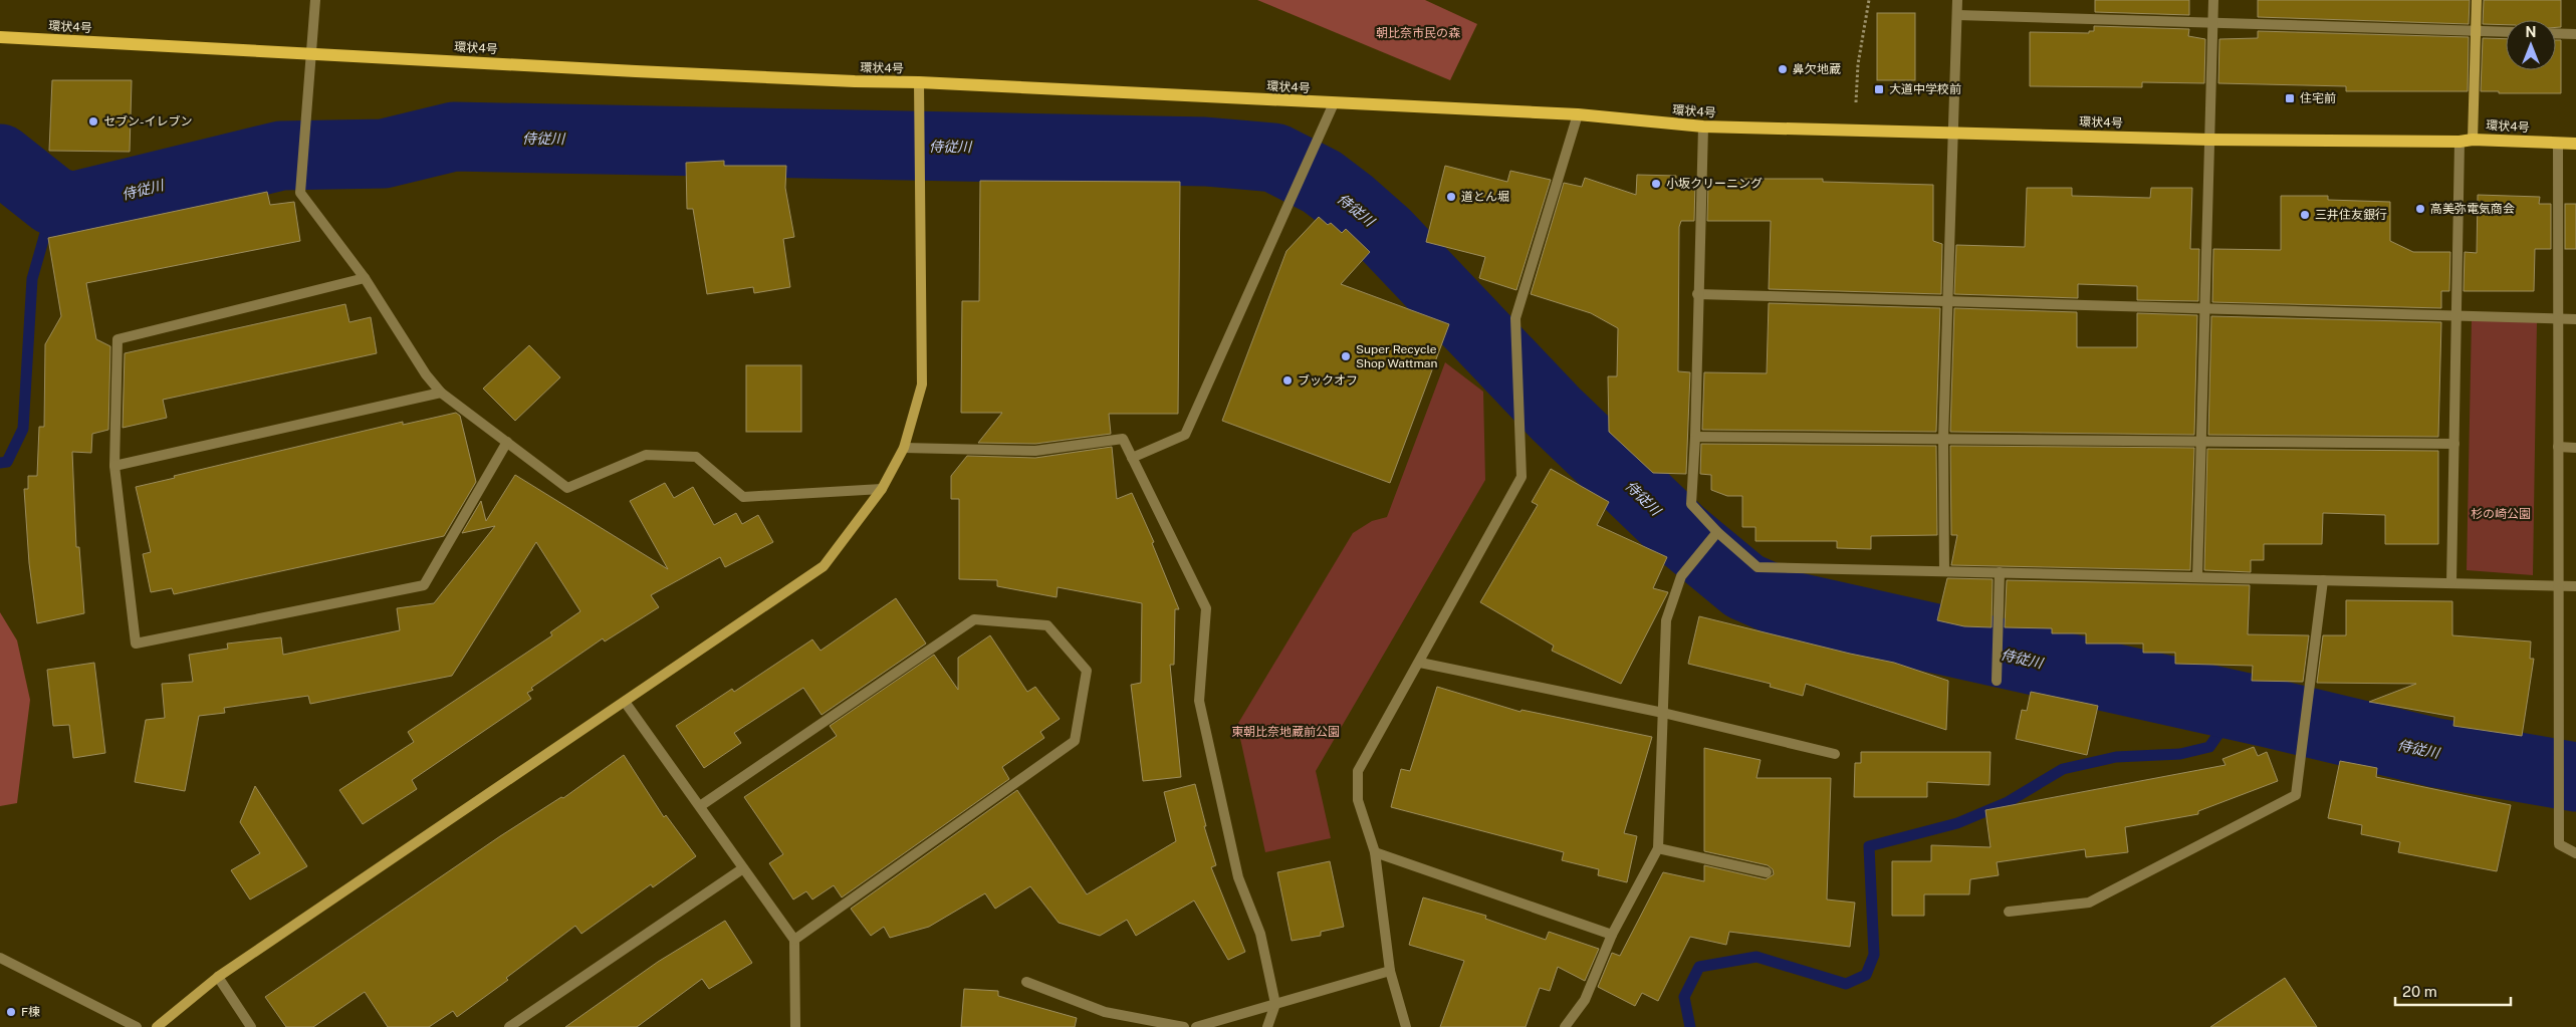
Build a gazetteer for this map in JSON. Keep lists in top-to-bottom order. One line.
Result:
{"streets":{"main road":["環状4号"]},"water":["侍従川"],"parks":["朝比奈市民の森","杉の崎公園","東朝比奈地蔵前公園"],"places":{"other":["鼻欠地蔵","セブン-イレブン","小坂クリーニング","道とん堀","高美弥電気商会","三井住友銀行","Super Recycle Shop Wattman","ブックオフ","F棟"],"transit":["大道中学校前","住宅前"]},"scale_bar":"20 m","north":"top"}
